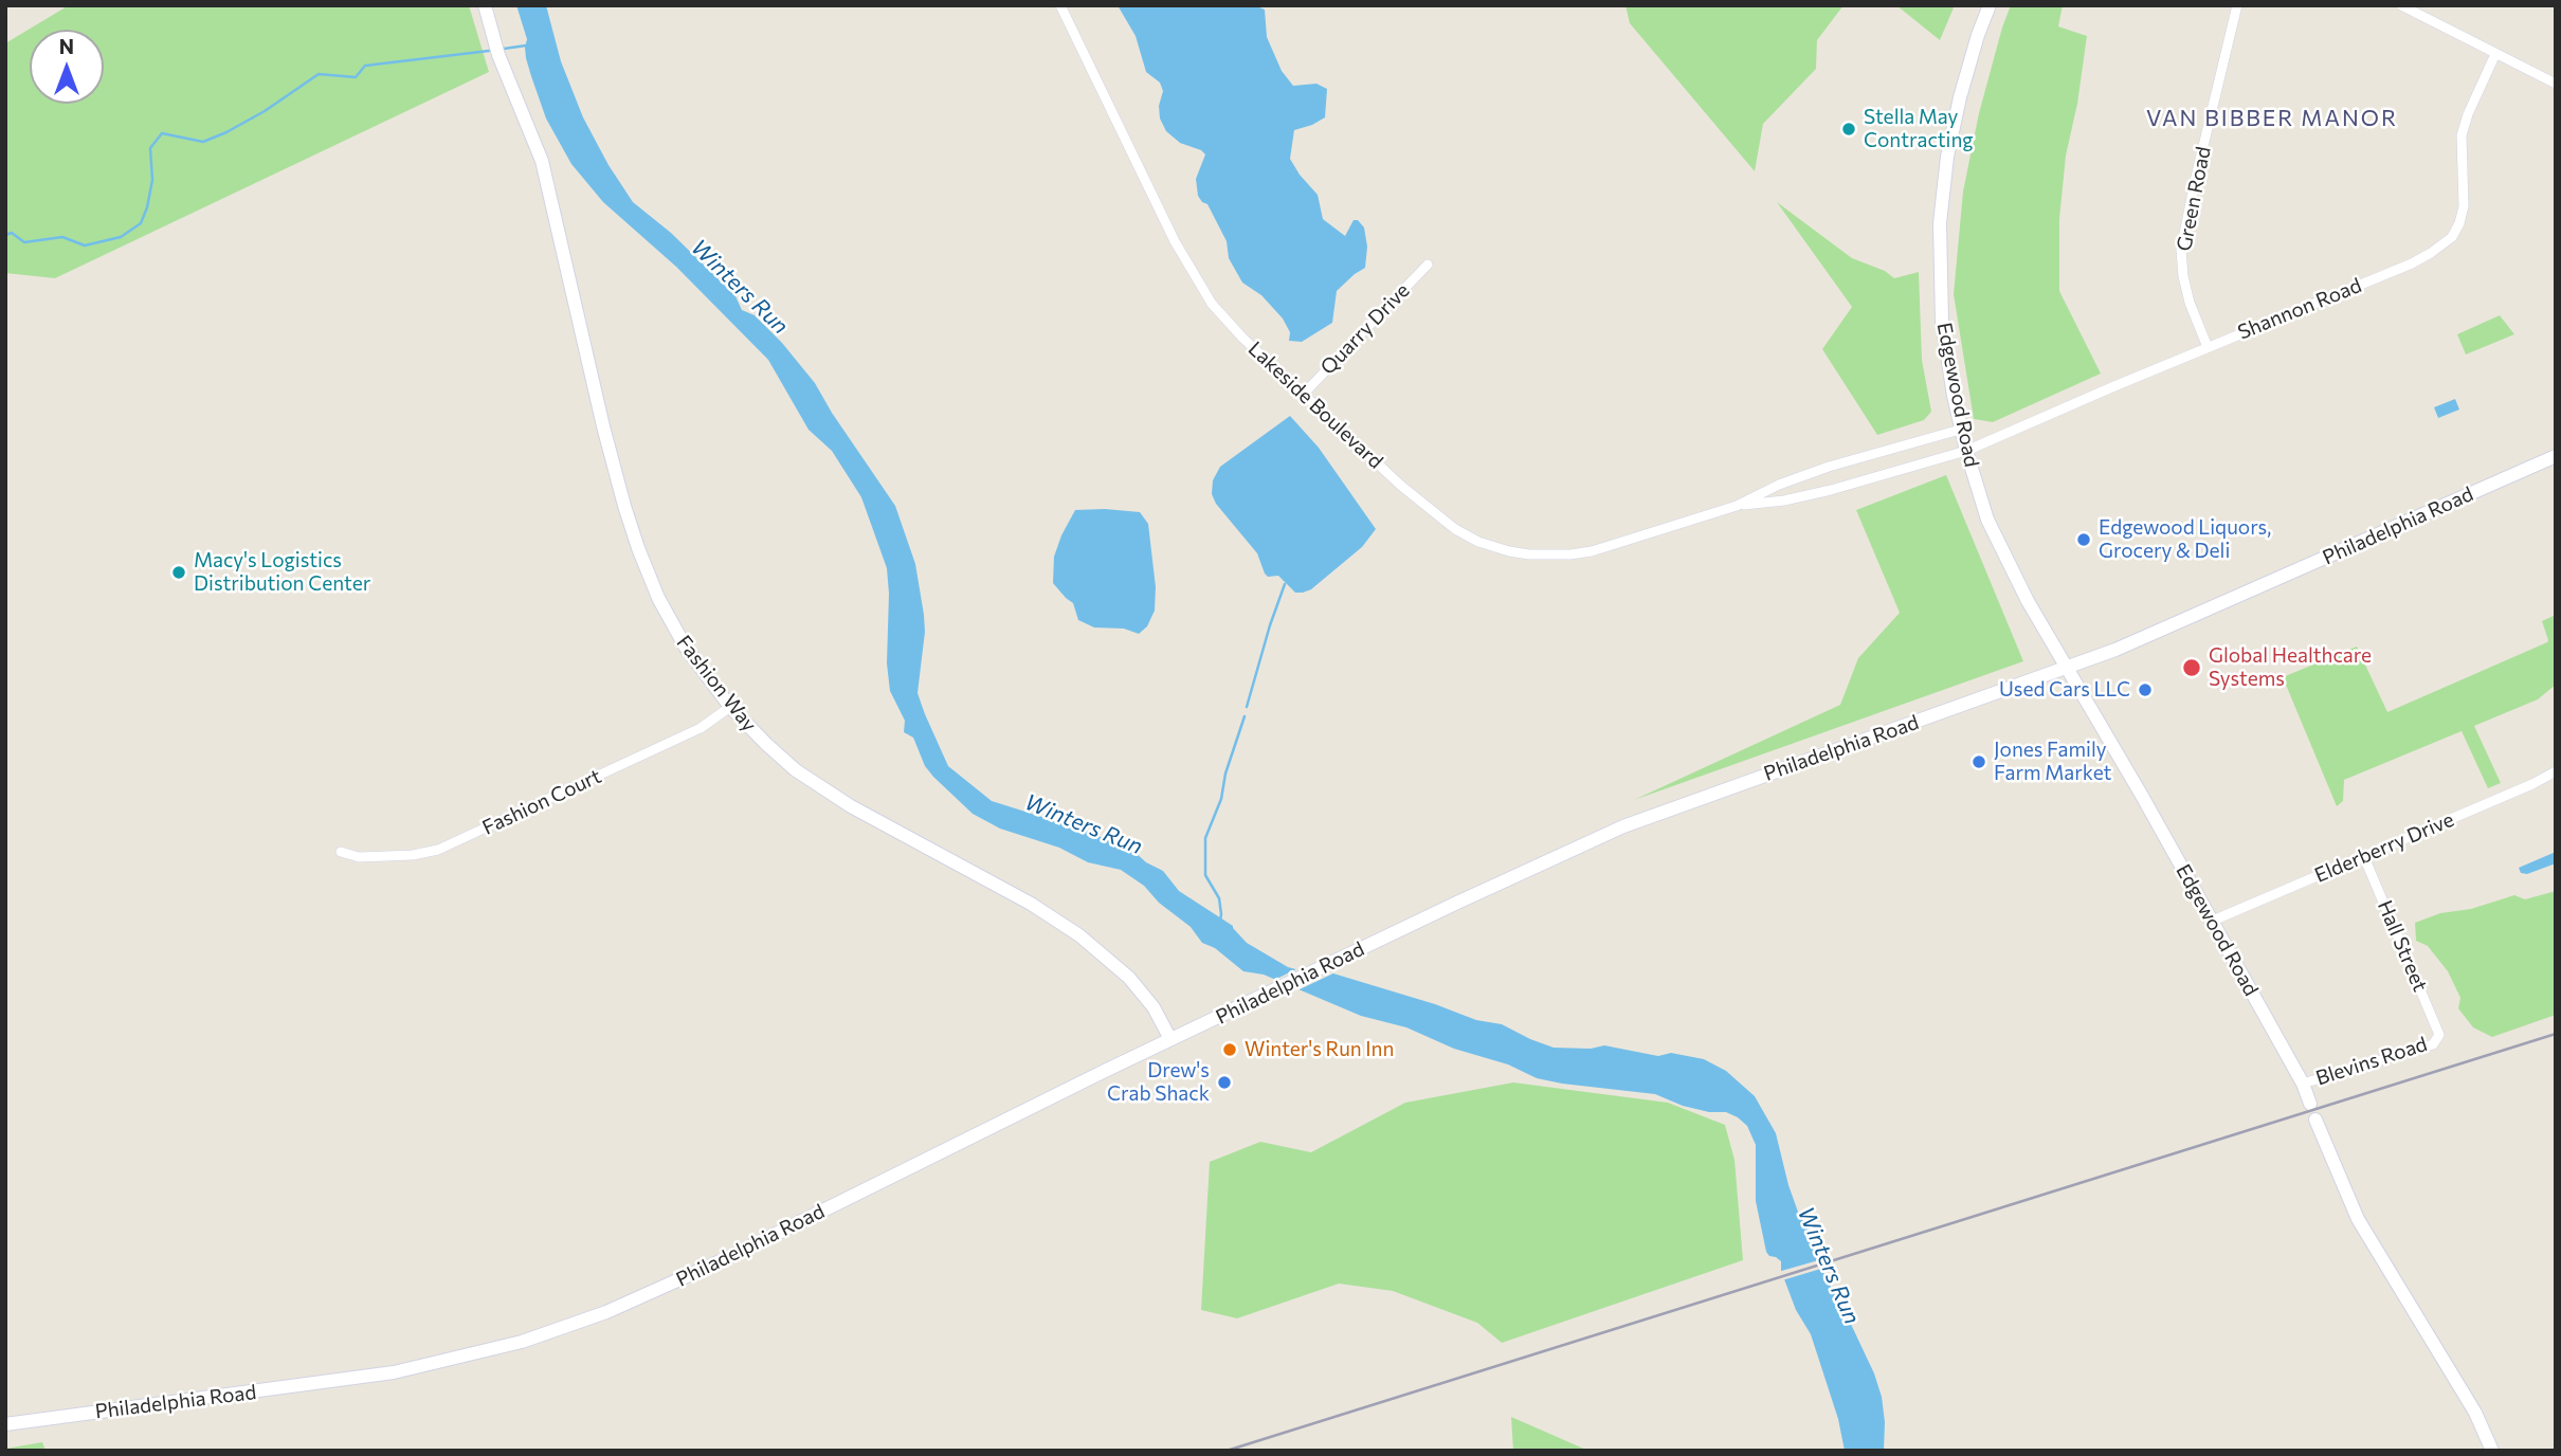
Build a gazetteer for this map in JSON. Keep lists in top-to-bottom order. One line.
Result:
{"streets":{"street":["Green Road","Shannon Road","Quarry Drive","Edgewood Road","Lakeside Boulevard","Philadelphia Road","Fashion Way","Fashion Court","Elderberry Drive","Hall Street","Blevins Road"]},"crossings":[["Green Road","Shannon Road"],["Shannon Road","Edgewood Road"],["Shannon Road","Lakeside Boulevard"],["Quarry Drive","Lakeside Boulevard"],["Edgewood Road","Lakeside Boulevard"],["Edgewood Road","Philadelphia Road"],["Edgewood Road","Elderberry Drive"],["Edgewood Road","Blevins Road"],["Philadelphia Road","Fashion Way"],["Fashion Way","Fashion Court"],["Elderberry Drive","Hall Street"],["Hall Street","Blevins Road"]],"districts":["VAN BIBBER MANOR"],"water":["Winters Run"],"places":["Stella May Contracting","Edgewood Liquors, Grocery & Deli","Macy's Logistics Distribution Center","Global Healthcare Systems","Used Cars LLC","Jones Family Farm Market","Winter's Run Inn","Drew's Crab Shack"],"north":"top"}
